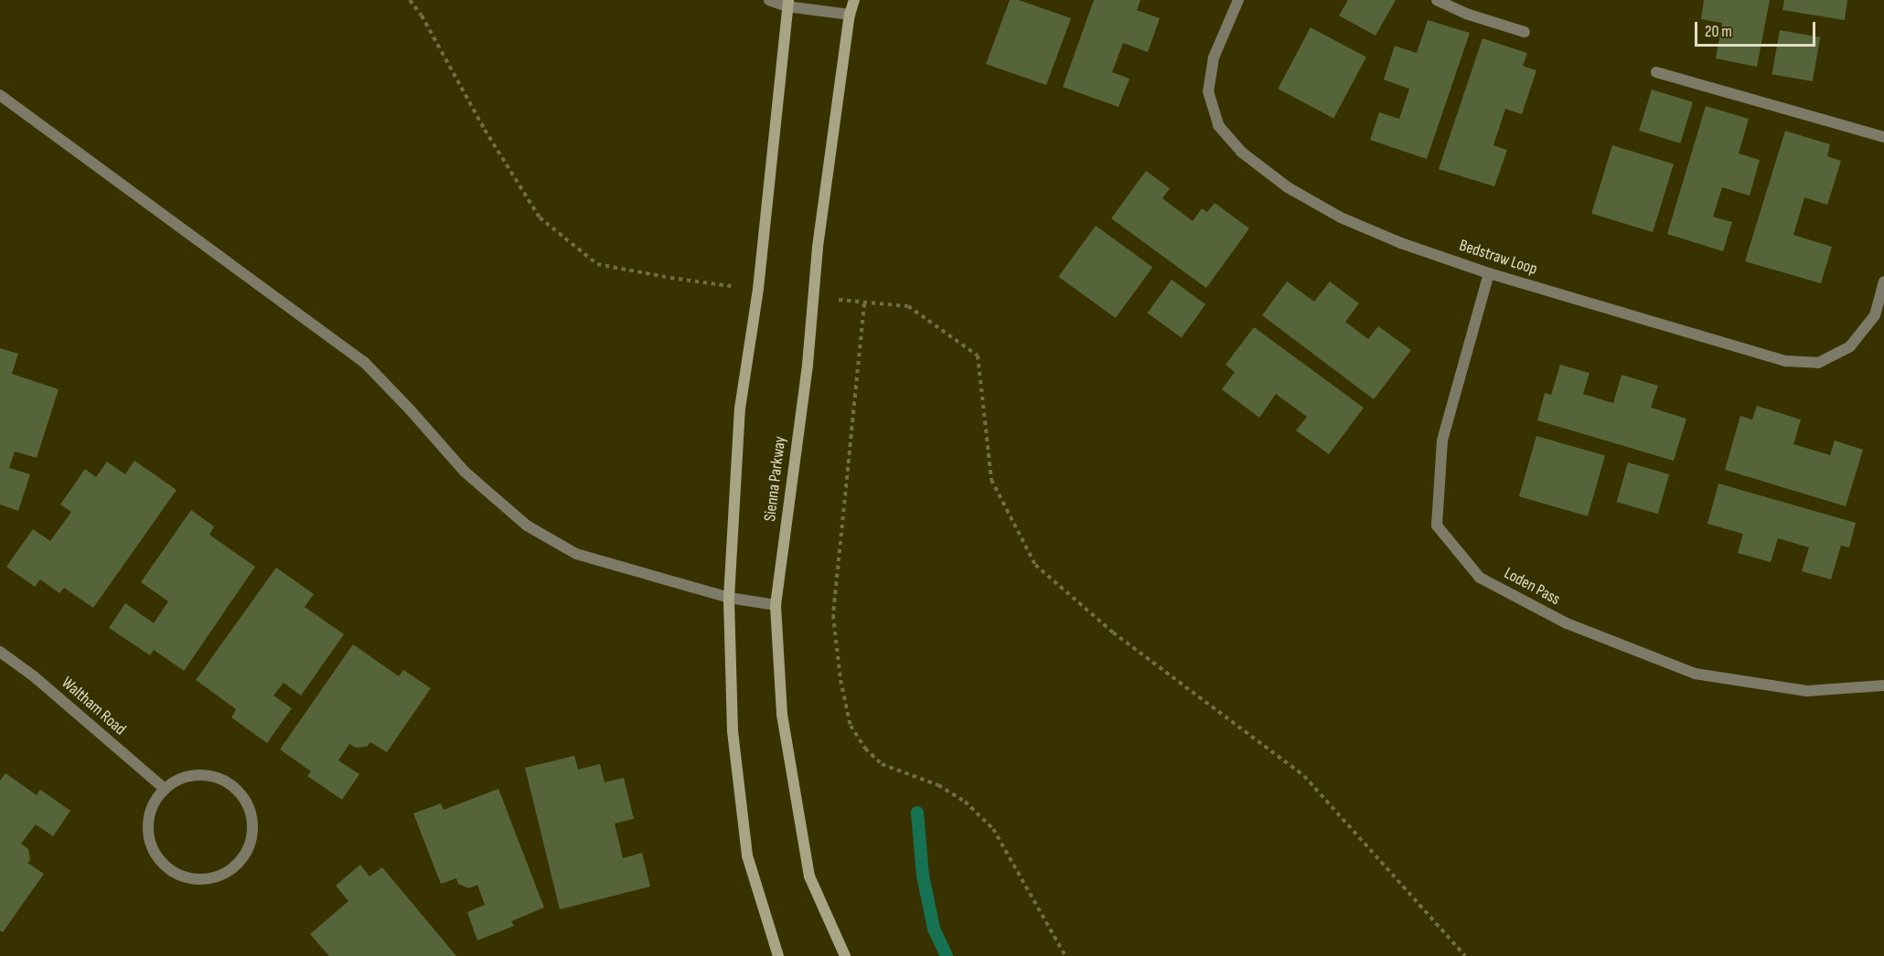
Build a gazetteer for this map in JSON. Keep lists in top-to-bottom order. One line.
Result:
{"streets":{"main road":["Sienna Parkway"],"street":["Bedstraw Loop","Loden Pass","Waltham Road"]},"crossings":[["Bedstraw Loop","Loden Pass"]],"scale_bar":"20 m"}
